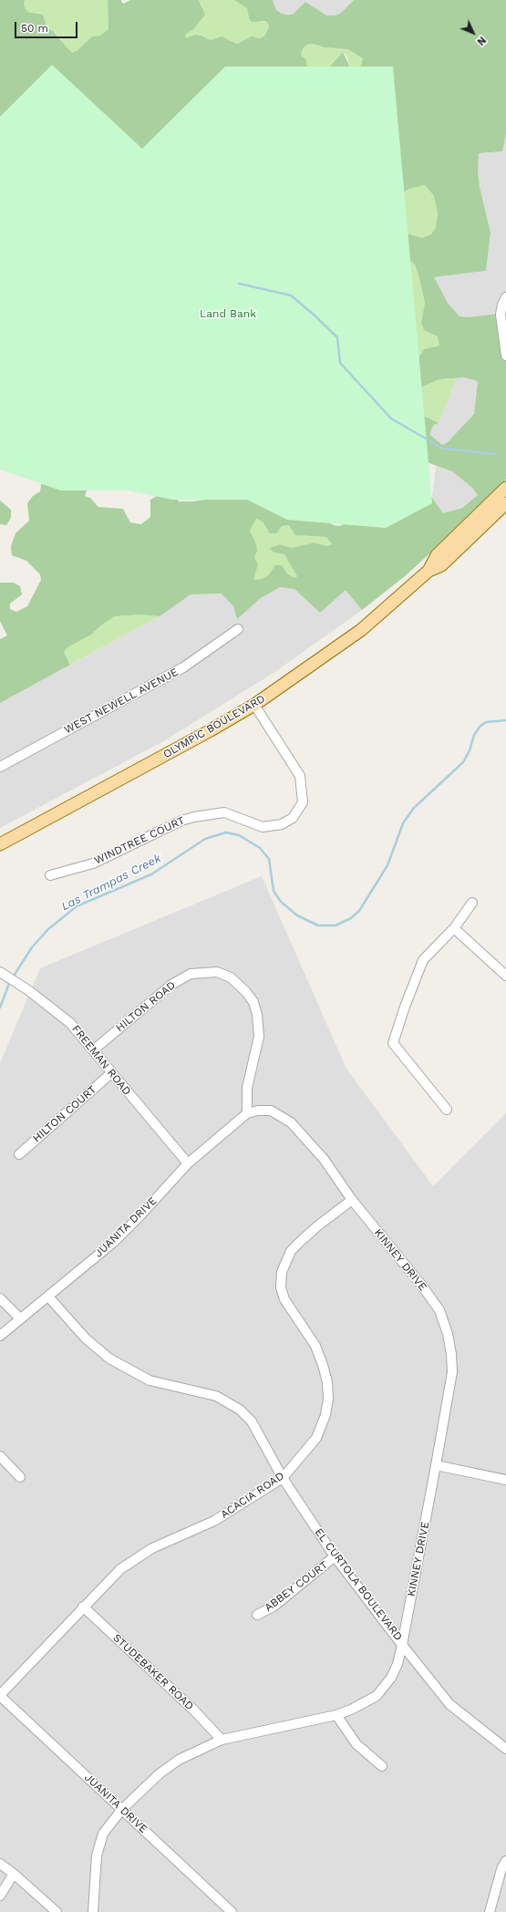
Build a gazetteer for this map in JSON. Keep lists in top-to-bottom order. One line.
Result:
{"streets":{"main road":["OLYMPIC BOULEVARD"],"street":["WEST NEWELL AVENUE","WINDTREE COURT","HILTON ROAD","FREEMAN ROAD","HILTON COURT","JUANITA DRIVE","KINNEY DRIVE","ACACIA ROAD","EL CURTOLA BOULEVARD","ABBEY COURT","STUDEBAKER ROAD"]},"crossings":[["OLYMPIC BOULEVARD","WINDTREE COURT"],["HILTON ROAD","FREEMAN ROAD"],["HILTON ROAD","JUANITA DRIVE"],["HILTON ROAD","KINNEY DRIVE"],["FREEMAN ROAD","HILTON COURT"],["FREEMAN ROAD","JUANITA DRIVE"],["JUANITA DRIVE","KINNEY DRIVE"],["JUANITA DRIVE","ACACIA ROAD"],["JUANITA DRIVE","EL CURTOLA BOULEVARD"],["KINNEY DRIVE","ACACIA ROAD"],["KINNEY DRIVE","EL CURTOLA BOULEVARD"],["KINNEY DRIVE","STUDEBAKER ROAD"],["ACACIA ROAD","EL CURTOLA BOULEVARD"],["ACACIA ROAD","STUDEBAKER ROAD"],["EL CURTOLA BOULEVARD","ABBEY COURT"]],"water":["Las Trampas Creek"],"parks":["Land Bank"],"scale_bar":"50 m","north":"bottom right"}
